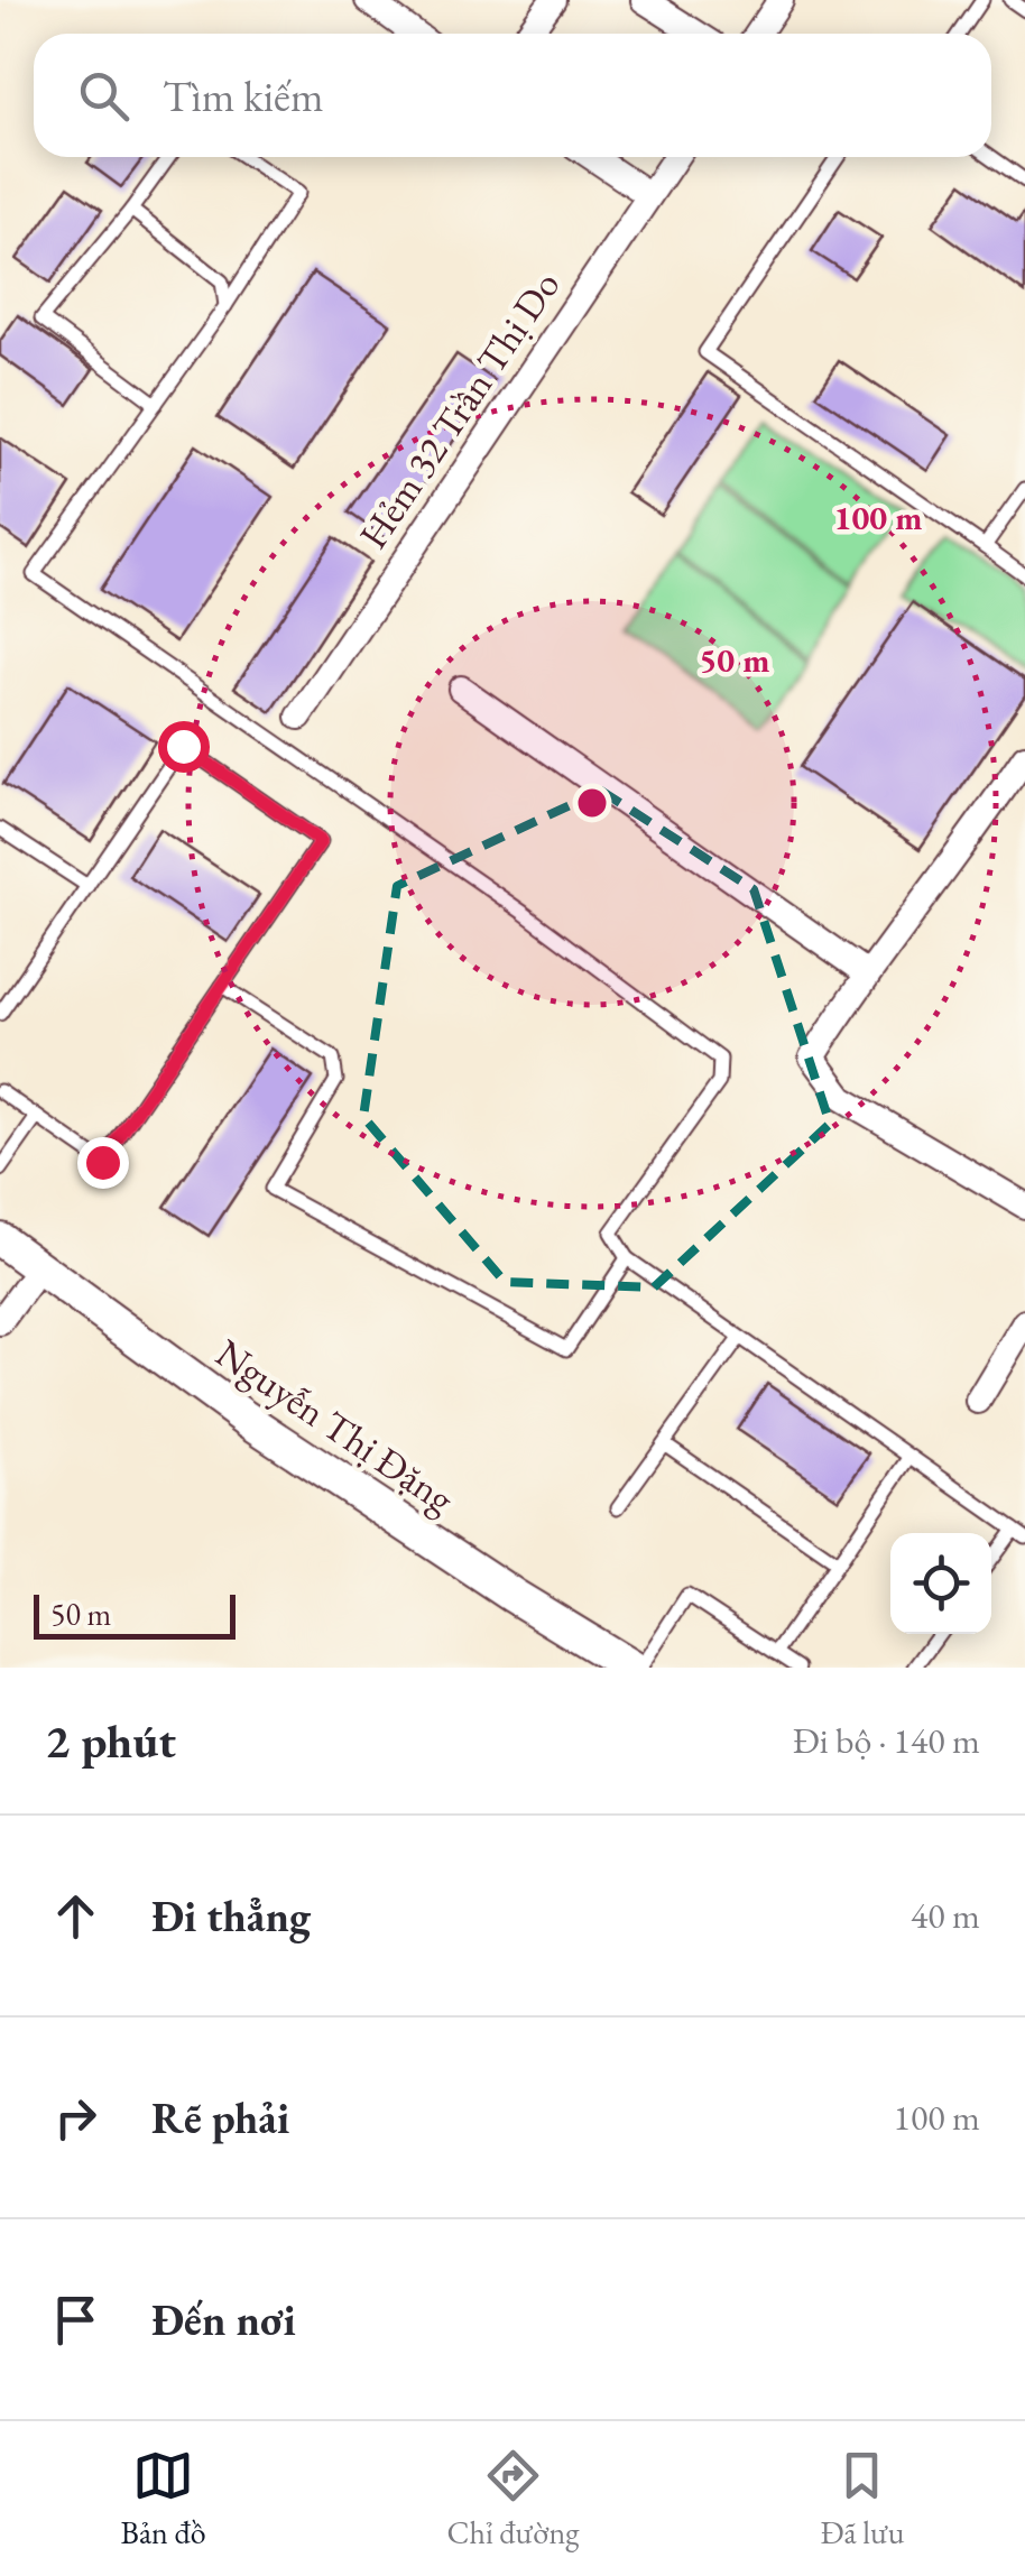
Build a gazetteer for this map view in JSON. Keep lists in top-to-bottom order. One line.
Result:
{"streets":{"street":["Hẻm 32 Trần Thị Do","Nguyễn Thị Đặng"]},"scale_bar":"50 m","page":{"search":"Tìm kiếm","scale":"50 m","heading":["2 phút","Đi bộ · 140 m"],"list":[["Đi thẳng","40 m"],["Rẽ phải","100 m"],"Đến nơi"],"nav":["Bản đồ","Chỉ đường","Đã lưu"]},"rings":["100 m","50 m"]}
